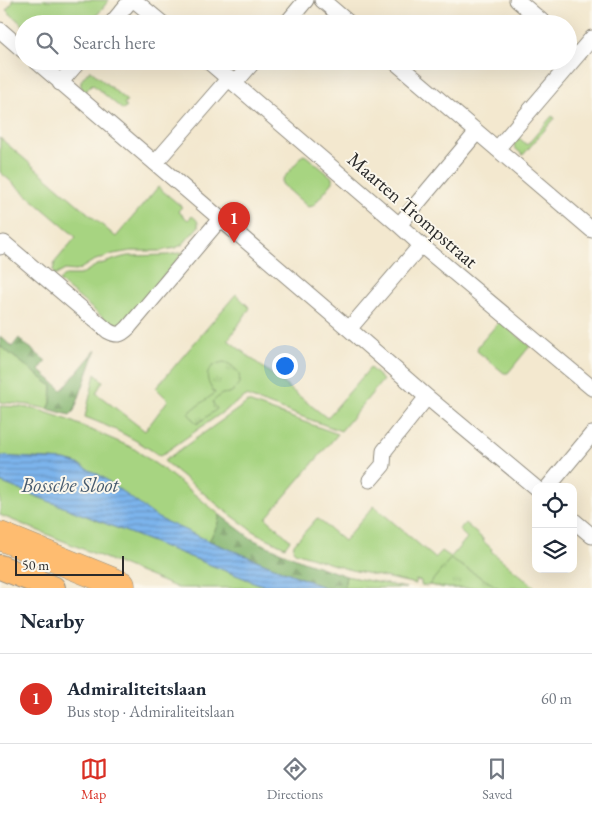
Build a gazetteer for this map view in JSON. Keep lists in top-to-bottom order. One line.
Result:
{"streets":{"street":["Maarten Trompstraat"]},"water":["Bossche Sloot"],"scale_bar":"50 m","page":{"search":"Search here","pins":"1","scale":"50 m","heading":"Nearby","list":[{"mark":"1","name":"Admiraliteitslaan","note":"Bus stop · Admiraliteitslaan","value":"60 m"}],"nav":["Map","Directions","Saved"]}}
